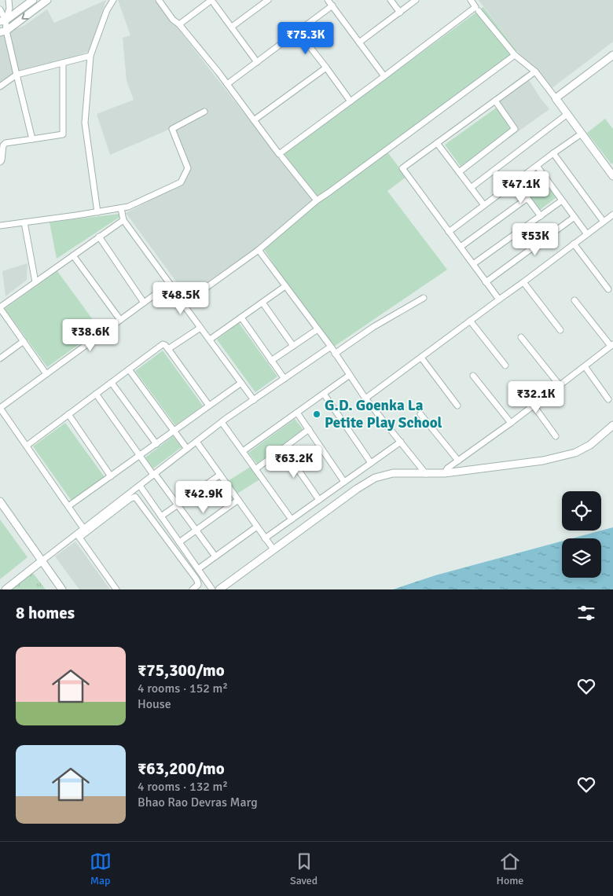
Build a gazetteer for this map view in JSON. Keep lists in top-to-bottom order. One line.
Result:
{"places":["G.D. Goenka La Petite Play School"],"page":{"price":["₹75.3K","₹47.1K","₹53K","₹48.5K","₹38.6K","₹32.1K","₹63.2K","₹42.9K"],"heading":"8 homes","list":[{"name":"₹75,300/mo","note":"4 rooms · 152 m² · House"},{"name":"₹63,200/mo","note":"4 rooms · 132 m² · Bhao Rao Devras Marg"}],"tabs":["Map","Saved","Home"]}}
